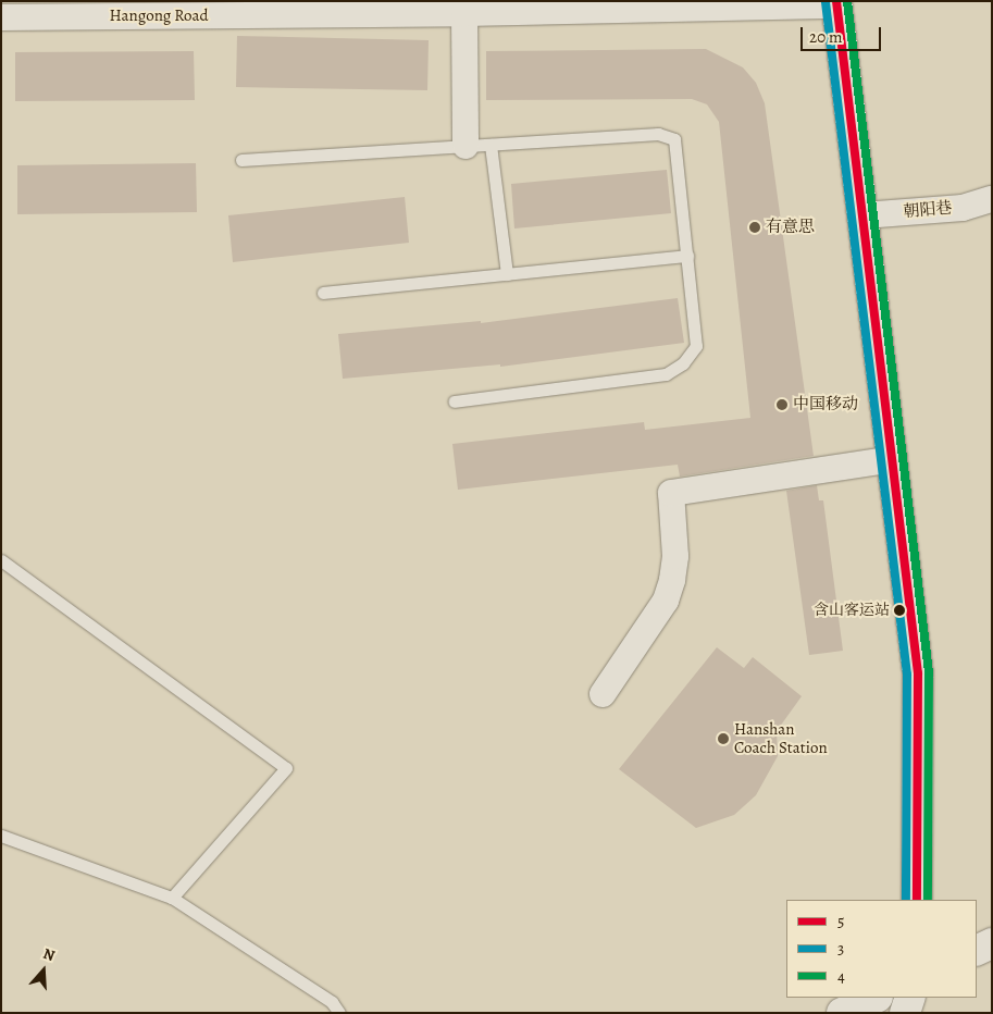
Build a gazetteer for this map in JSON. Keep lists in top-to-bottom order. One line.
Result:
{"streets":{"street":["Hangong Road","朝阳巷"]},"places":["有意思","中国移动","含山客运站","Hanshan Coach Station"],"lines":["transit line 5","transit line 4","transit line 3"],"legend":["5","3","4"],"scale_bar":"20 m","north":"top"}
